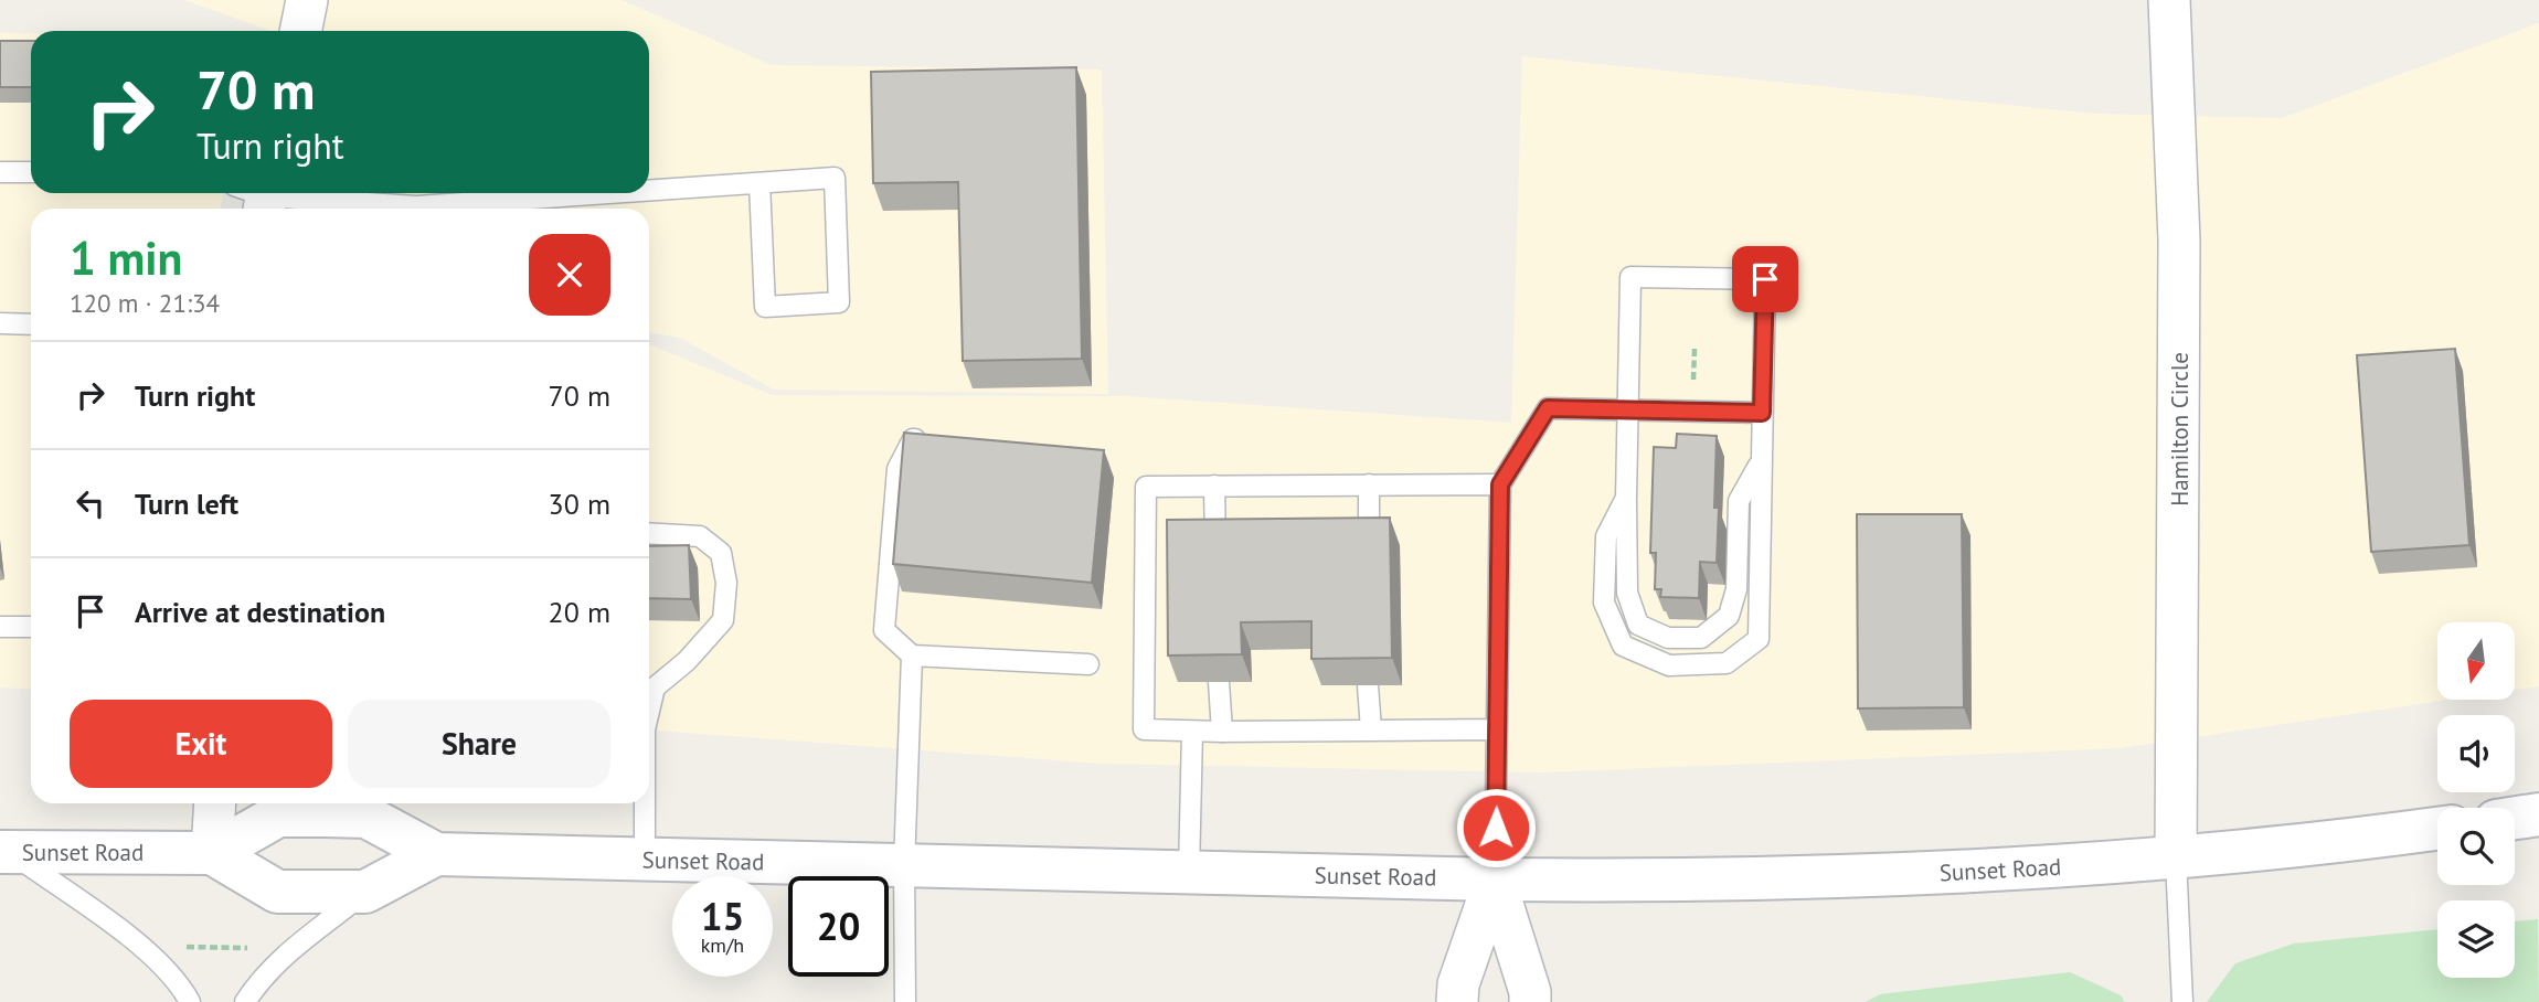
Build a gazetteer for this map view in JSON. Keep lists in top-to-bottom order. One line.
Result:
{"streets":{"main road":["Sunset Road"],"street":["Hamilton Circle"]},"crossings":[["Hamilton Circle","Sunset Road"]],"north":"bottom","page":{"turn":["70 m","Turn right"],"heading":["1 min","120 m · 21:34"],"list":[{"name":"Turn right","value":"70 m"},{"name":"Turn left","value":"30 m"},{"name":"Arrive at destination","value":"20 m"}],"buttons":["Exit","Share"],"speed":"15 km/h","limit":"20"}}
